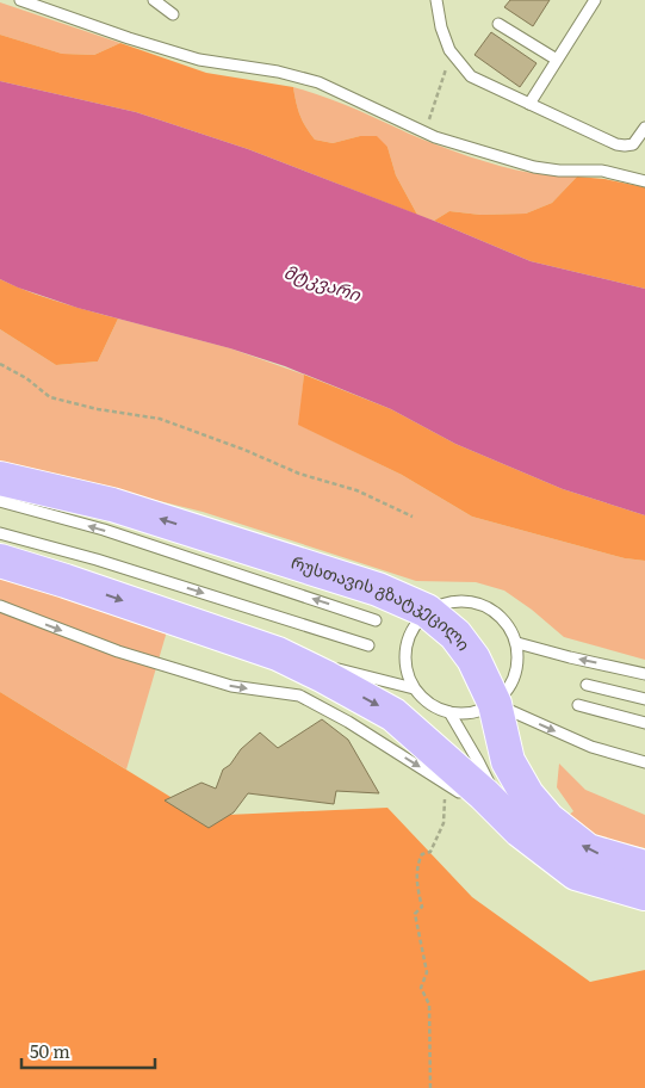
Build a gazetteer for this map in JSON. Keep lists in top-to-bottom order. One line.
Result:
{"streets":{"highway":["რუსთავის გზატკეცილი"]},"water":["მტკვარი"],"scale_bar":"50 m"}
